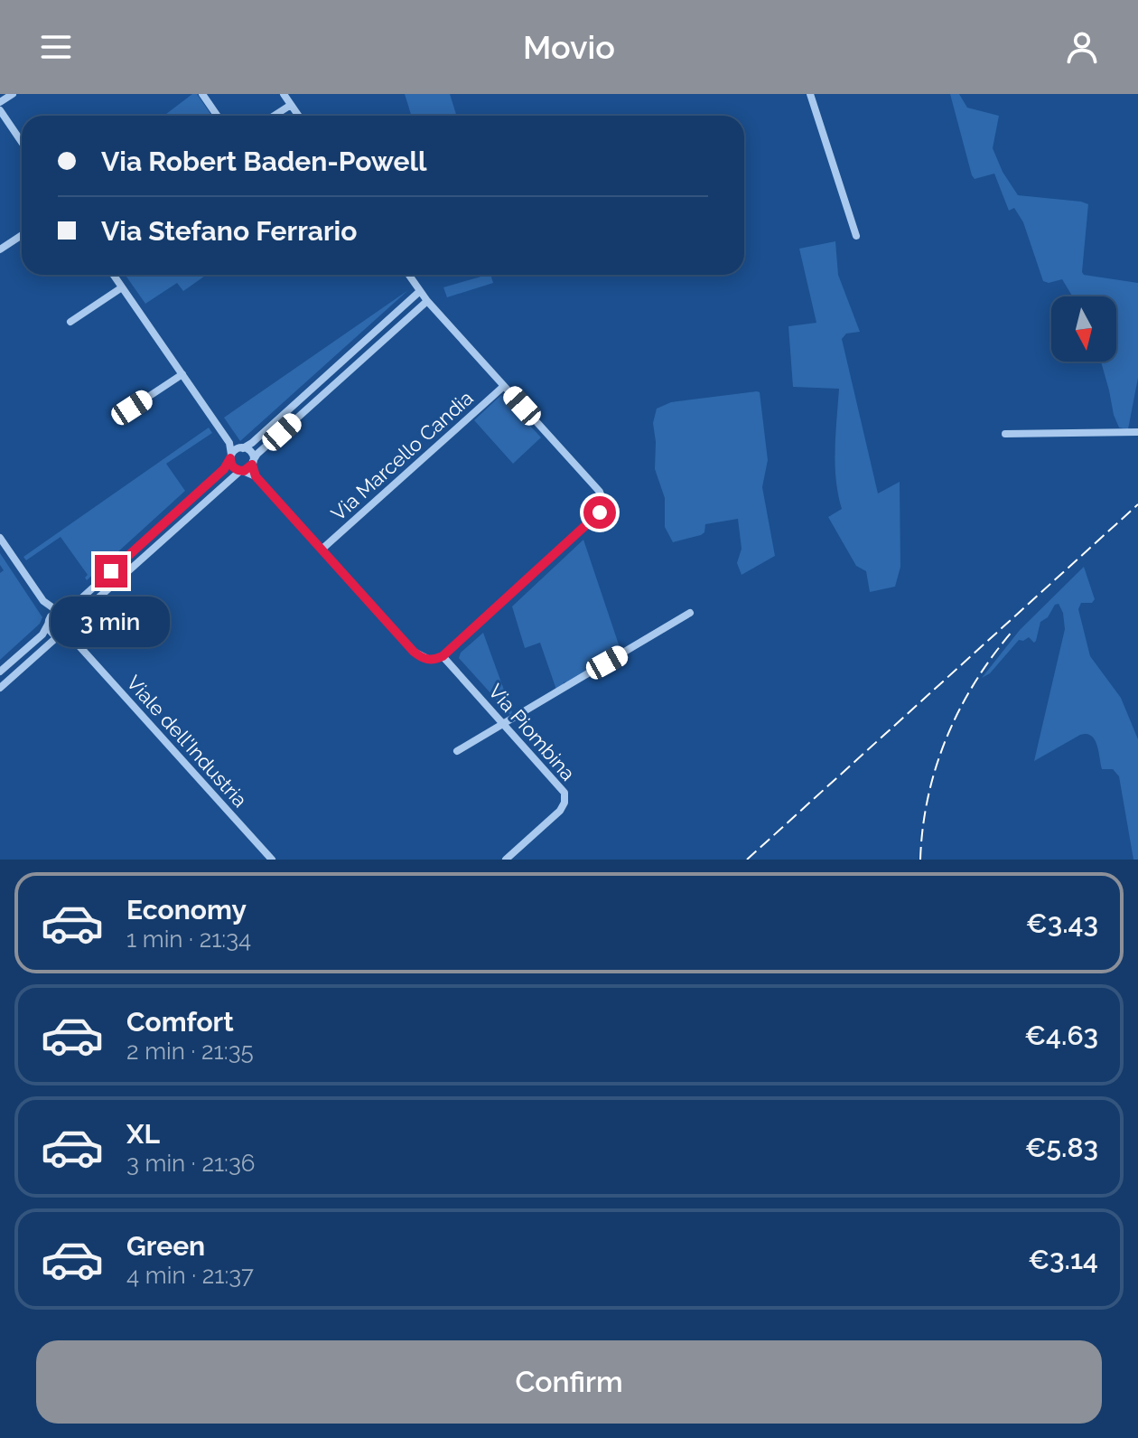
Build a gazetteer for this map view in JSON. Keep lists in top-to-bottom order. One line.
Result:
{"streets":{"street":["Via Marcello Candia","Via Piombina","Viale dell'Industria"]},"north":"bottom","page":{"header":"Movio","banner":["Via Robert Baden-Powell","Via Stefano Ferrario"],"bubble":"3 min","list":[{"name":"Economy","note":"1 min · 21:34","value":"€3.43"},{"name":"Comfort","note":"2 min · 21:35","value":"€4.63"},{"name":"XL","note":"3 min · 21:36","value":"€5.83"},{"name":"Green","note":"4 min · 21:37","value":"€3.14"}],"buttons":"Confirm"}}
